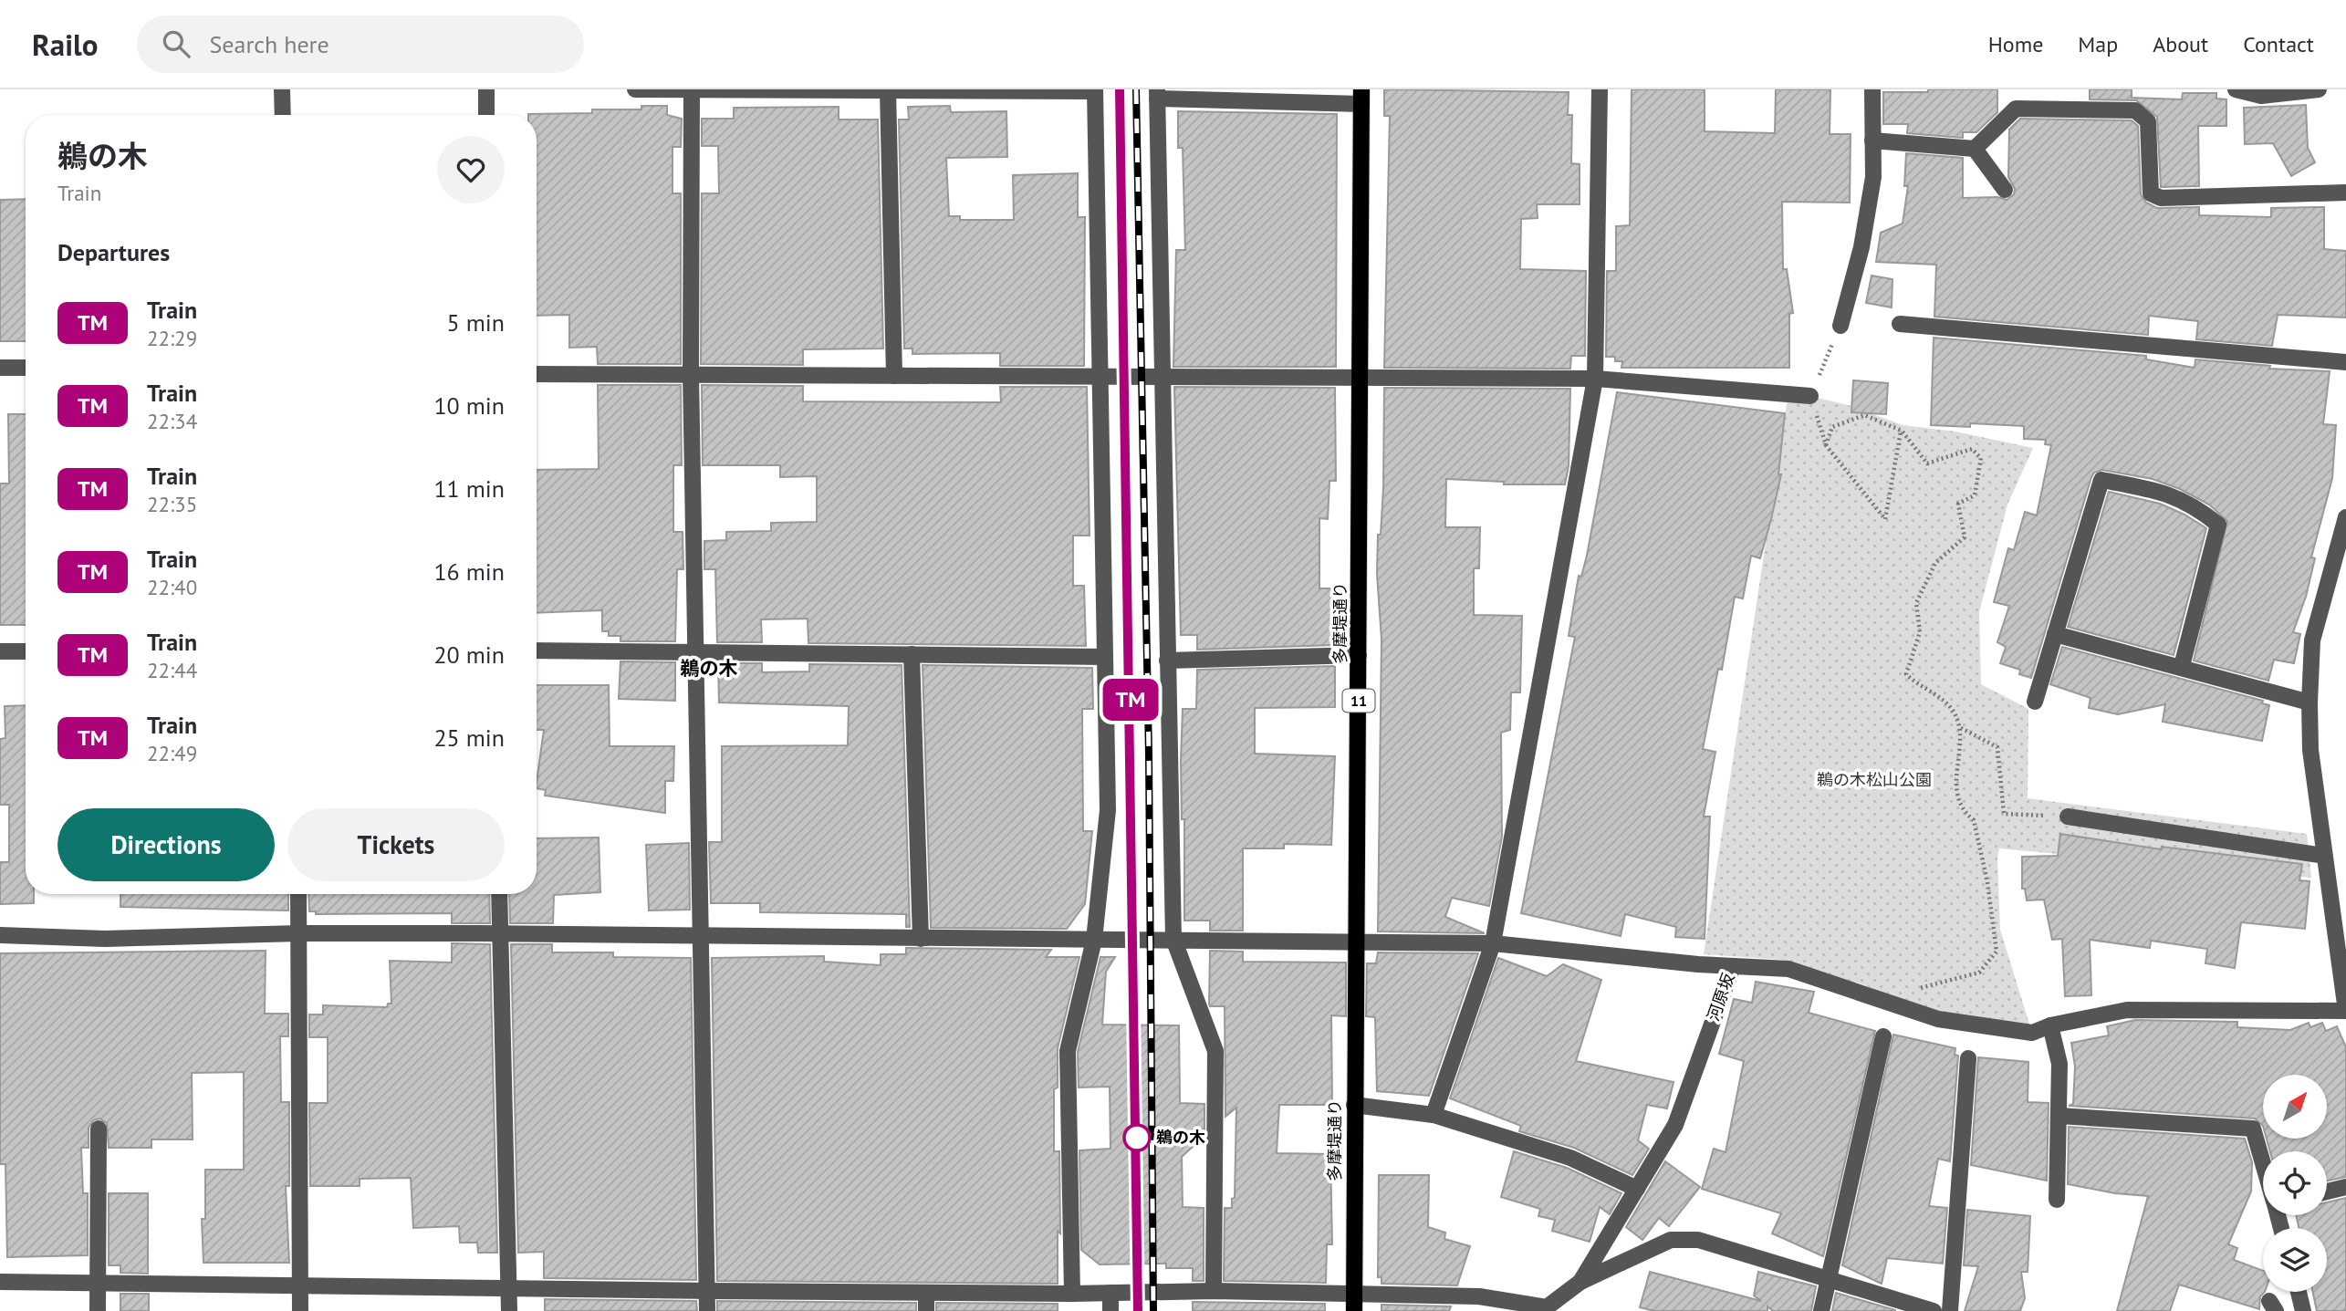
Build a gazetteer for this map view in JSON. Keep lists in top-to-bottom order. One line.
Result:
{"streets":{"main road":["多摩堤通り","11"],"street":["河原坂"]},"districts":["鵜の木"],"parks":["鵜の木松山公園"],"places":["鵜の木"],"north":"top right","page":{"header":"Railo","search":"Search here","nav":["Home","Map","About","Contact"],"on_map":"TM","heading":[["鵜の木","Train"],"Departures"],"list":[{"mark":"TM","name":"Train","note":"22:29","value":"5 min"},{"mark":"TM","name":"Train","note":"22:34","value":"10 min"},{"mark":"TM","name":"Train","note":"22:35","value":"11 min"},{"mark":"TM","name":"Train","note":"22:40","value":"16 min"},{"mark":"TM","name":"Train","note":"22:44","value":"20 min"},{"mark":"TM","name":"Train","note":"22:49","value":"25 min"}],"buttons":["Directions","Tickets"]}}
